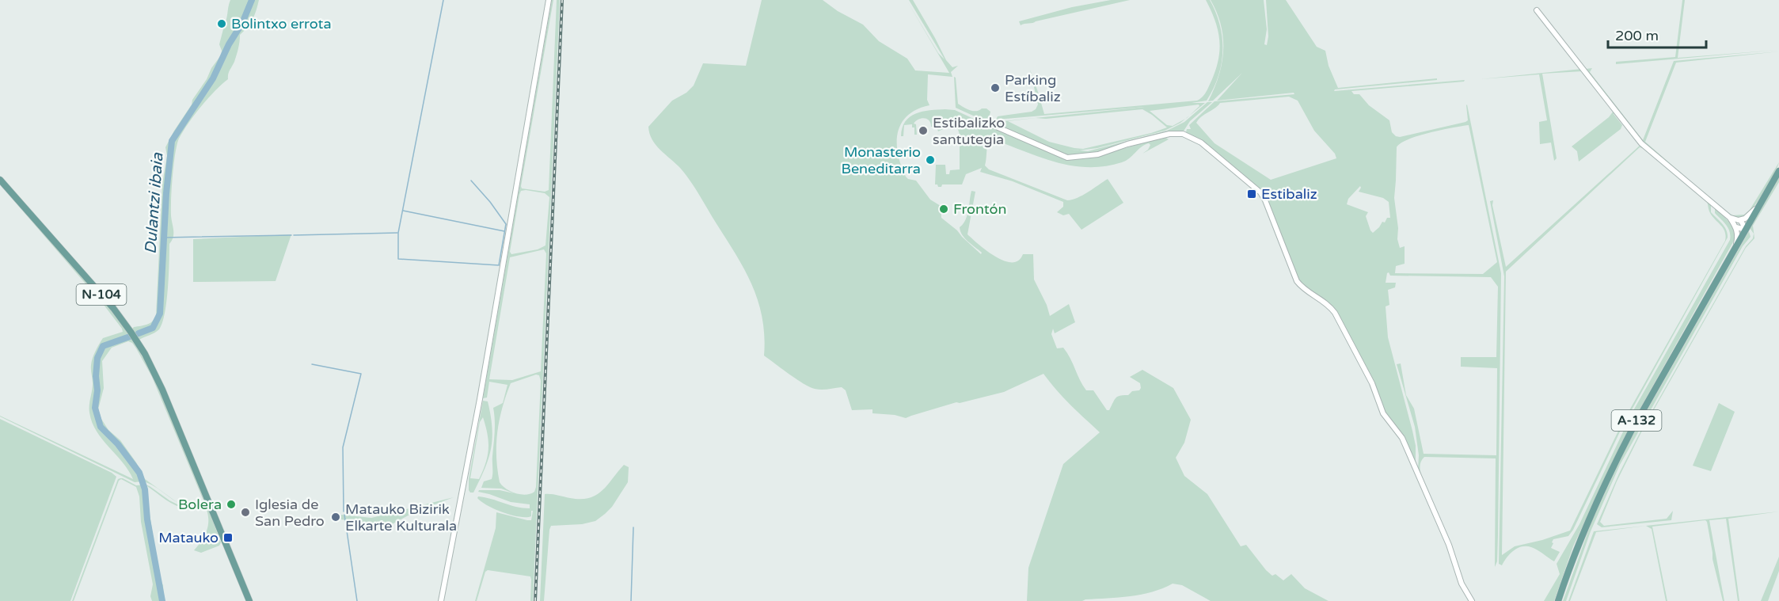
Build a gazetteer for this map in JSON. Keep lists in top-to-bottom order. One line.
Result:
{"streets":{"main road":["N-104","A-132"]},"water":["Dulantzi ibaia"],"places":{"other":["Bolintxo errota","Parking Estíbaliz","Estibalizko santutegia","Monasterio Beneditarra","Frontón","Bolera","Iglesia de San Pedro","Matauko Bizirik Elkarte Kulturala"],"transit":["Estibaliz","Matauko"]},"scale_bar":"200 m"}
